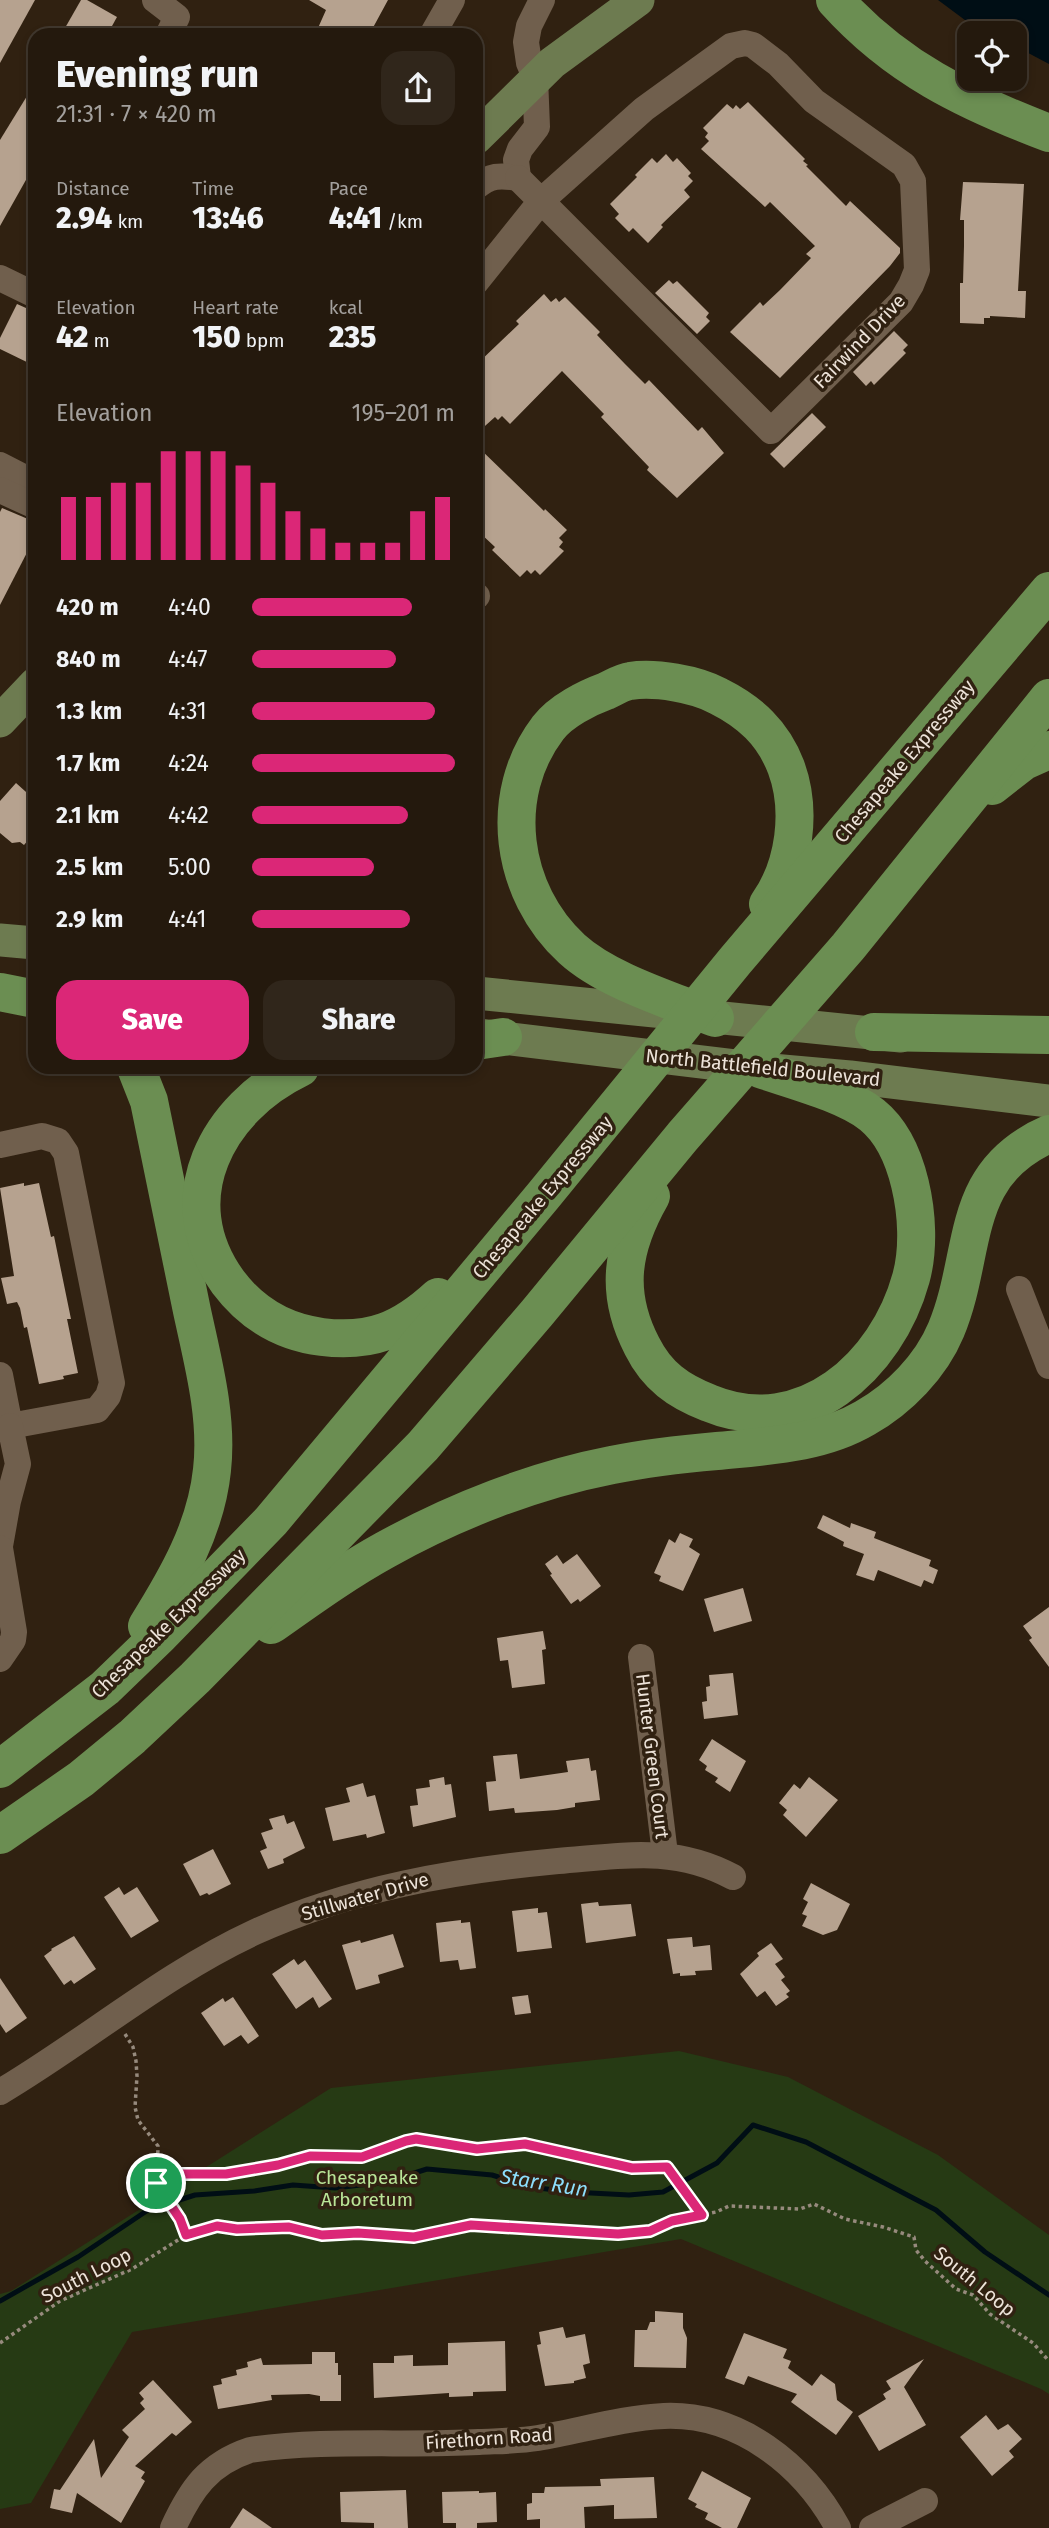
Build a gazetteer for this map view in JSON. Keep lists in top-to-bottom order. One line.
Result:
{"streets":{"highway":["Chesapeake Expressway"],"main road":["North Battlefield Boulevard"],"street":["Fairwind Drive","Hunter Green Court","Stillwater Drive","Firethorn Road"],"path":["South Loop"]},"crossings":[["Hunter Green Court","Stillwater Drive"]],"water":["Starr Run"],"parks":["Chesapeake Arboretum"],"page":{"heading":["Evening run","21:31 · 7 × 420 m"],"stats":[["Distance","2.94 km"],["Time","13:46"],["Pace","4:41 /km"],["Elevation","42 m"],["Heart rate","150 bpm"],["kcal","235"]],"chart":["Elevation","195–201 m"],"list":[{"name":"420 m","note":"4:40"},{"name":"840 m","note":"4:47"},{"name":"1.3 km","note":"4:31"},{"name":"1.7 km","note":"4:24"},{"name":"2.1 km","note":"4:42"},{"name":"2.5 km","note":"5:00"},{"name":"2.9 km","note":"4:41"}],"buttons":["Save","Share"]}}
